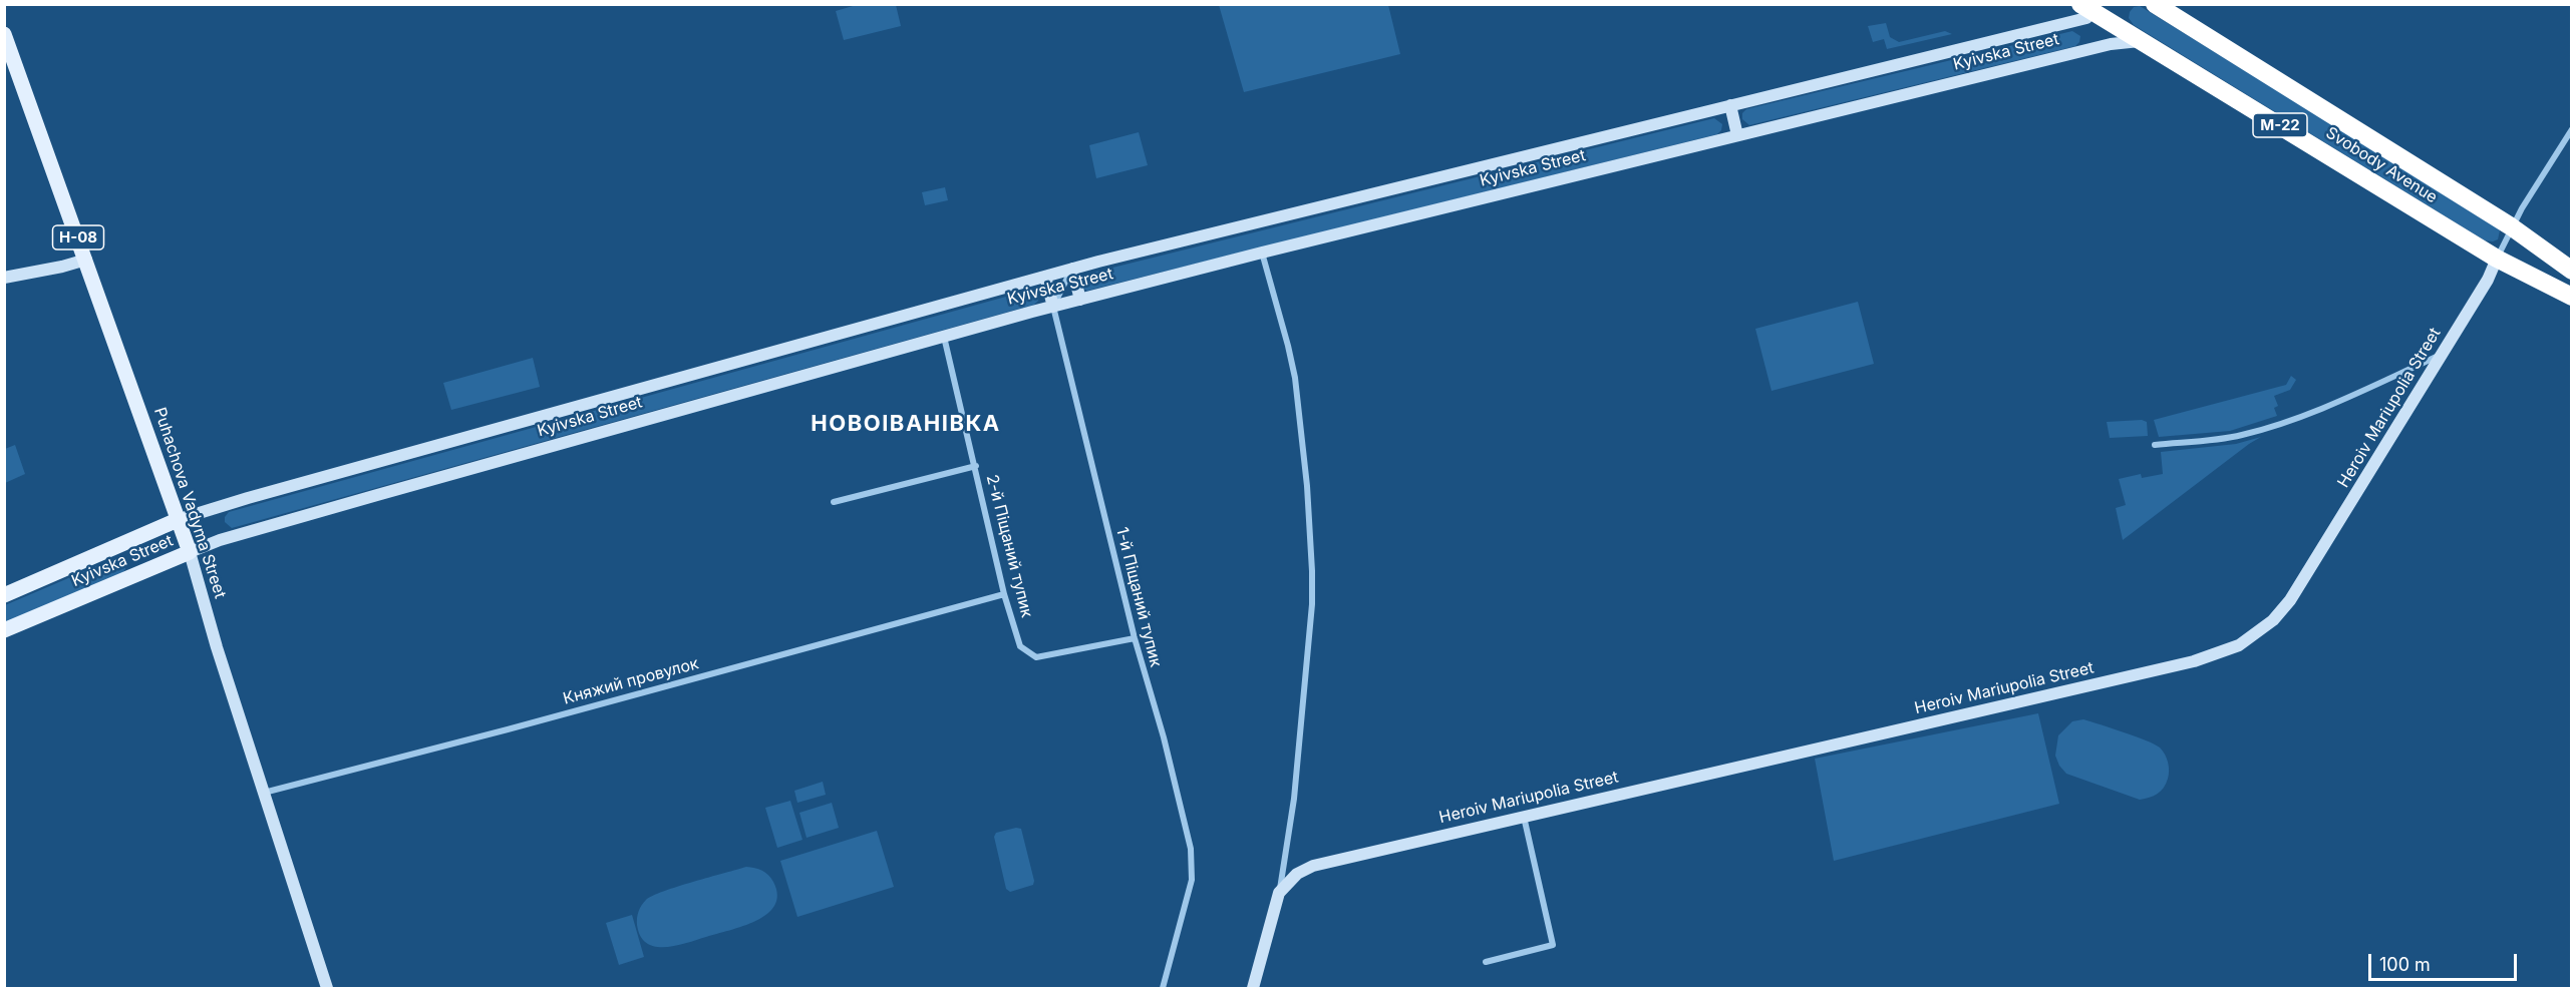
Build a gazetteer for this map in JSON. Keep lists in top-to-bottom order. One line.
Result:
{"streets":{"highway":["М-22","Svobody Avenue"],"main road":["Kyivska Street","Н-08","Heroiv Mariupolia Street","Puhachova Vadyma Street"],"street":["2-й Піщаний тупик","1-й Піщаний тупик","Княжий провулок"]},"crossings":[["Kyivska Street","Svobody Avenue"],["Kyivska Street","Puhachova Vadyma Street"],["Kyivska Street","2-й Піщаний тупик"],["Kyivska Street","1-й Піщаний тупик"],["Svobody Avenue","Heroiv Mariupolia Street"],["Puhachova Vadyma Street","Княжий провулок"],["2-й Піщаний тупик","1-й Піщаний тупик"],["2-й Піщаний тупик","Княжий провулок"]],"districts":["НОВОІВАНІВКА"],"scale_bar":"100 m"}
